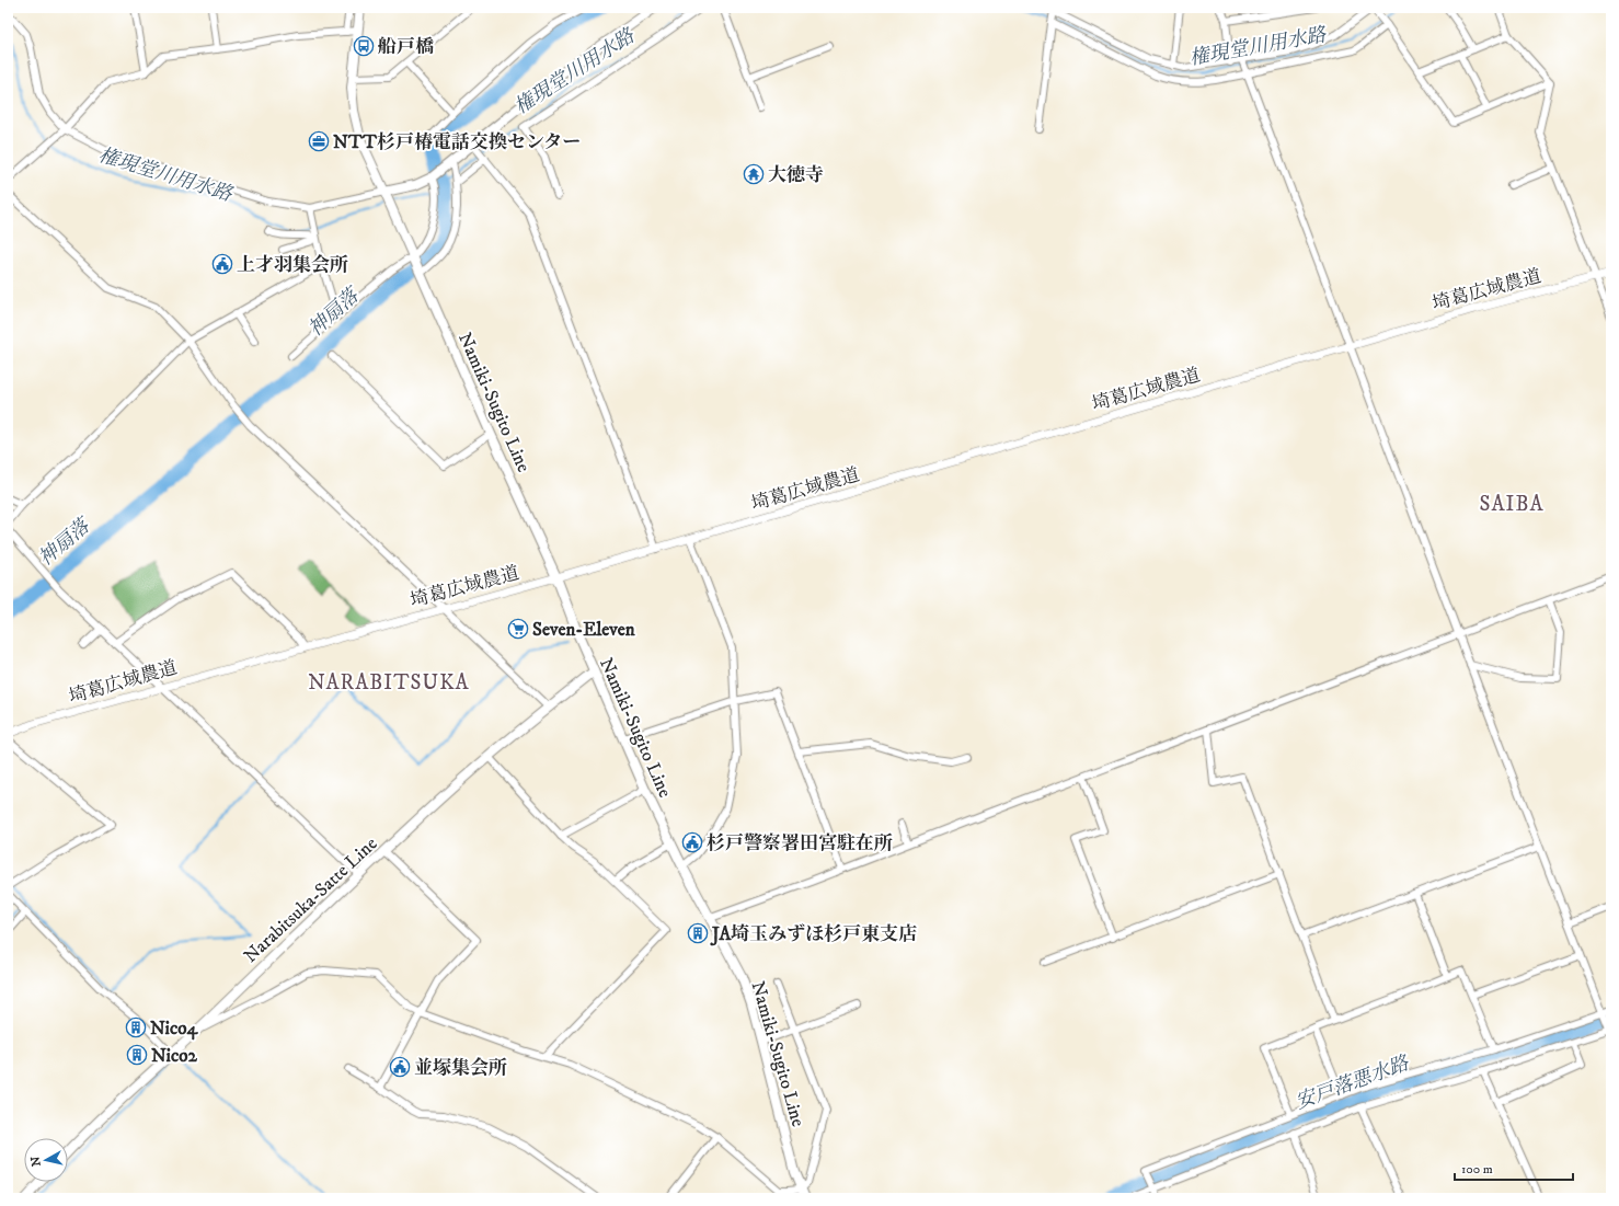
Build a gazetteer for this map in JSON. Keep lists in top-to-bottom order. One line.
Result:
{"streets":{"main road":["Namiki-Sugito Line","Narabitsuka-Satte Line"],"street":["埼葛広域農道"]},"crossings":[["埼葛広域農道","Namiki-Sugito Line"],["Namiki-Sugito Line","Narabitsuka-Satte Line"]],"districts":["SAIBA","NARABITSUKA"],"water":["権現堂川用水路","神扇落","安戸落悪水路"],"places":{"bus stop":["船戸橋"],"office":["NTT杉戸椿電話交換センター"],"temple":["大徳寺"],"public building":["上才羽集会所","杉戸警察署田宮駐在所","並塚集会所"],"supermarket":["Seven-Eleven"],"building":["JA埼玉みずほ杉戸東支店","Nico4","Nico2"]},"scale_bar":"100 m","north":"left"}
